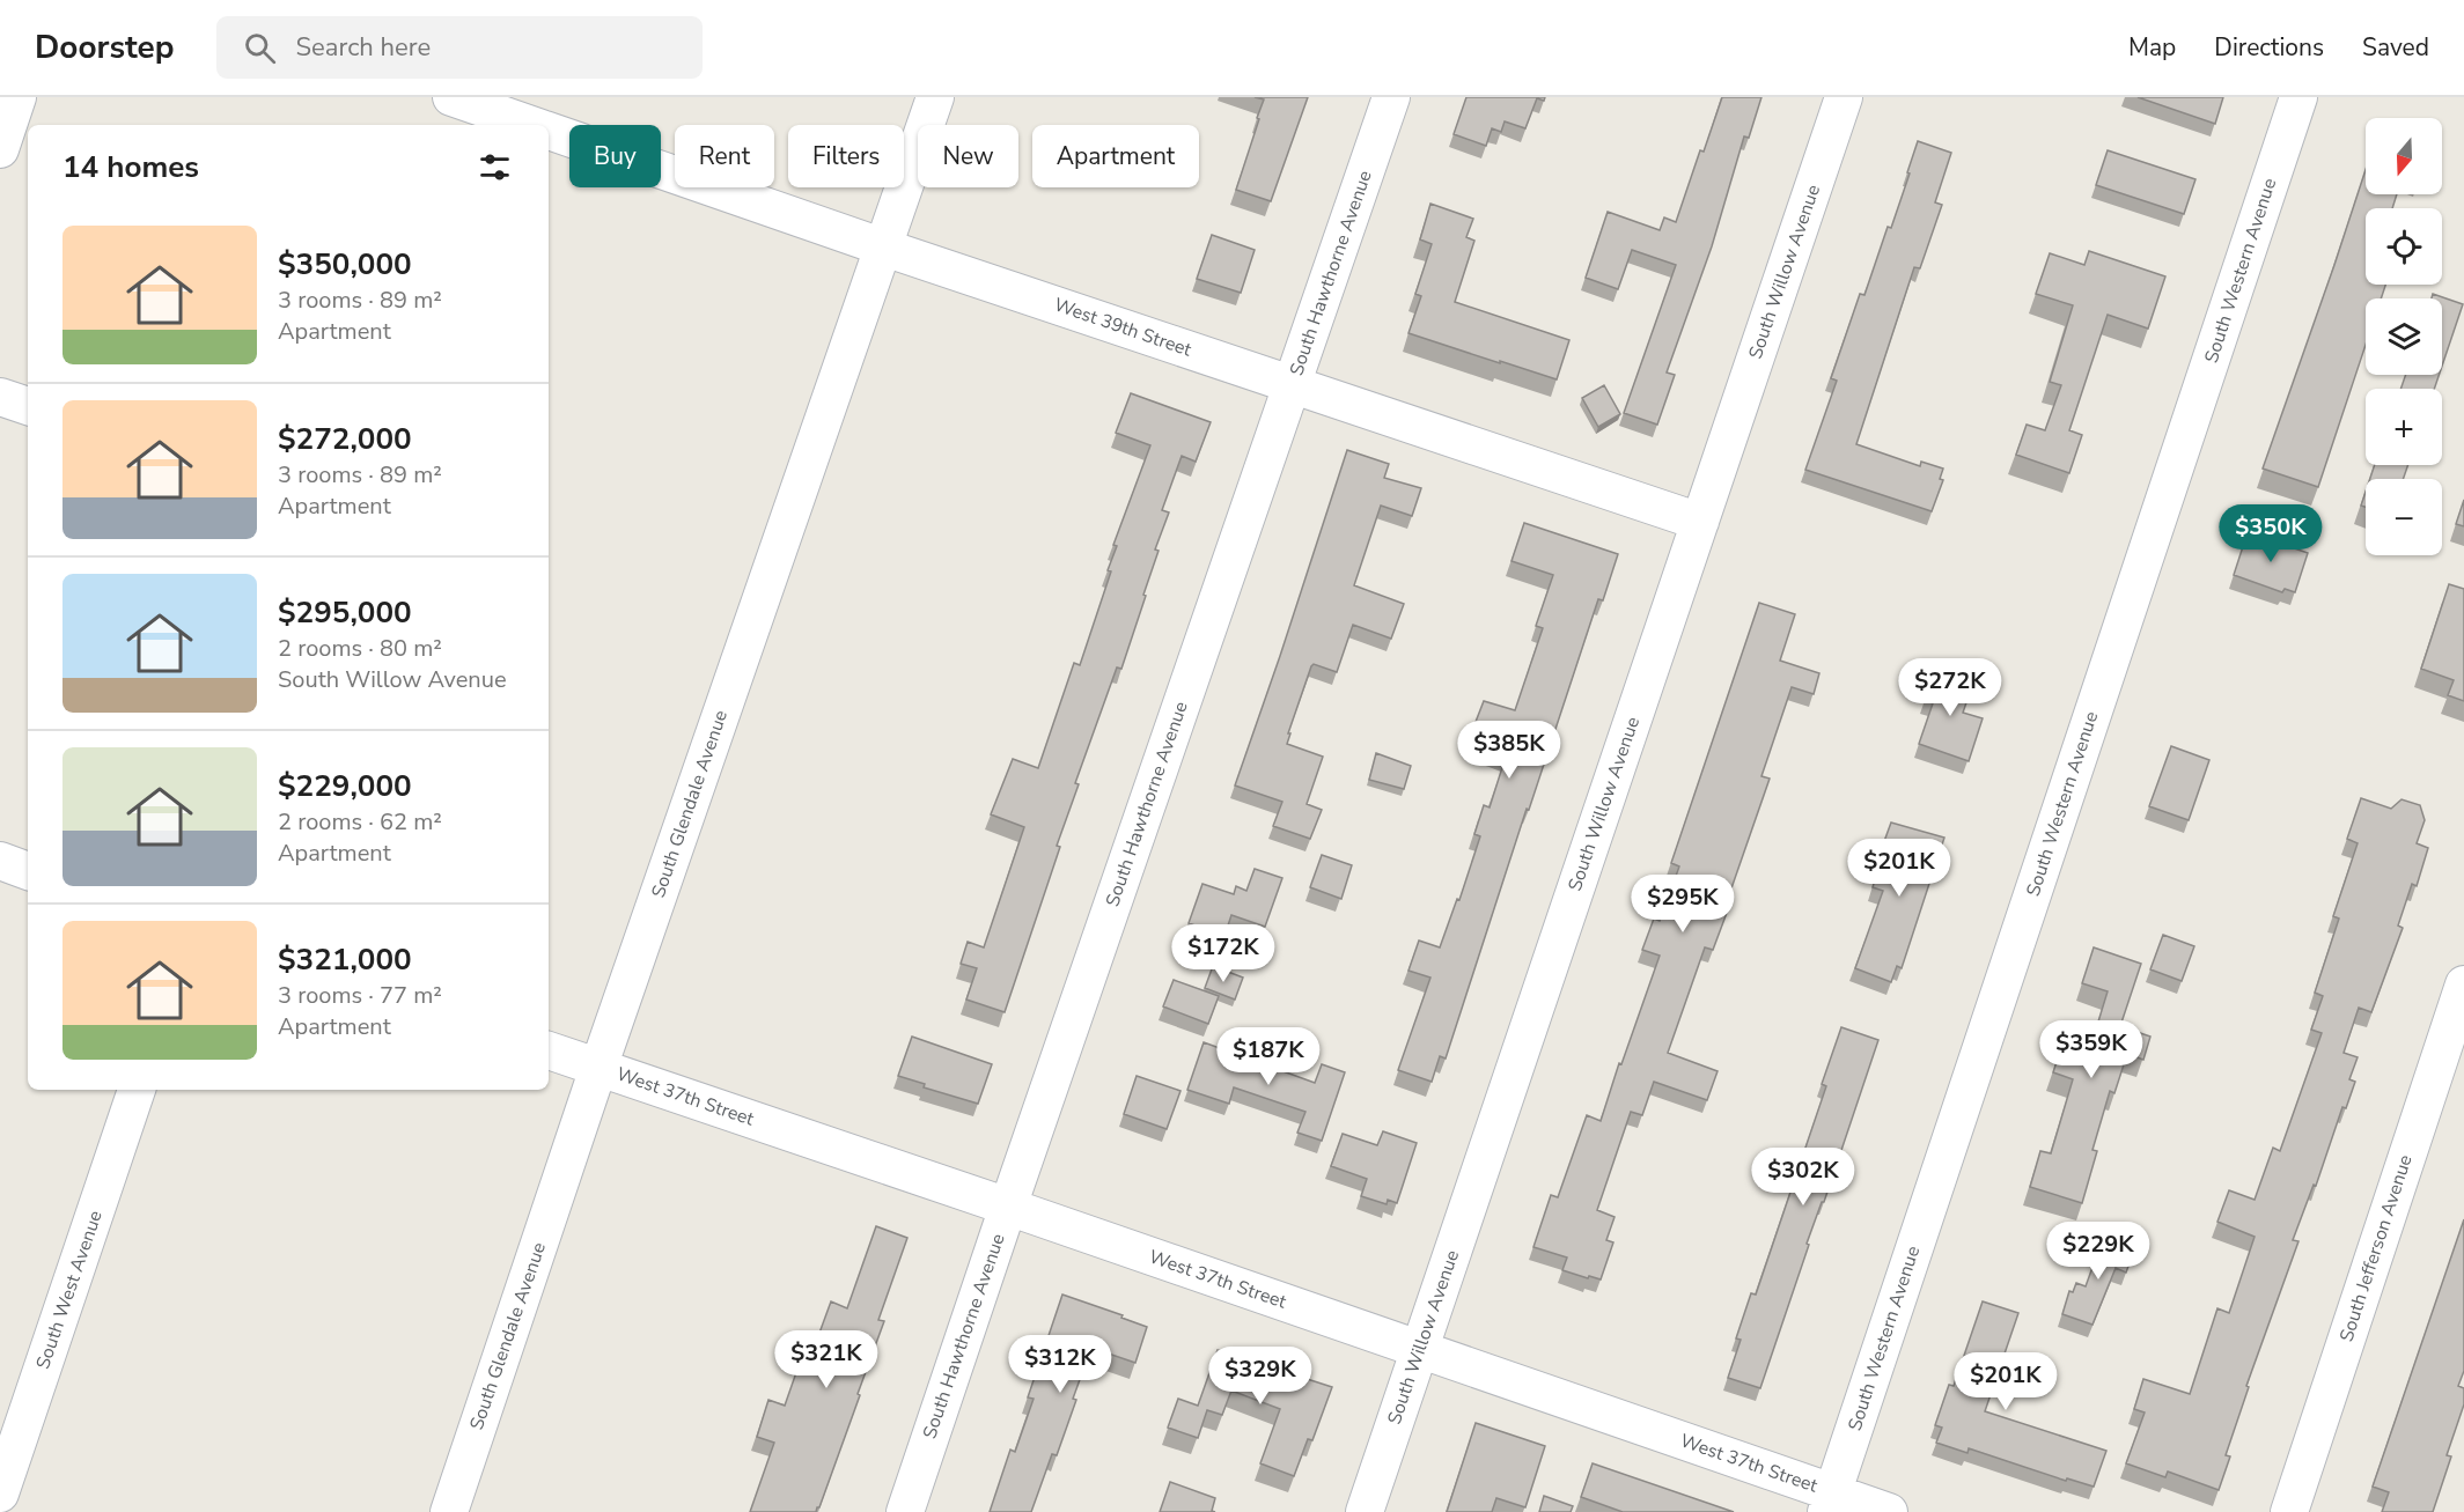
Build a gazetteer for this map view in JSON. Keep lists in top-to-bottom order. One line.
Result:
{"streets":{"street":["South Western Avenue","South Willow Avenue","South Hawthorne Avenue","West 39th Street","South Glendale Avenue","West 37th Street","South Jefferson Avenue","South West Avenue"]},"crossings":[["South Western Avenue","West 37th Street"],["South Willow Avenue","West 39th Street"],["South Willow Avenue","West 37th Street"],["South Hawthorne Avenue","West 39th Street"],["South Hawthorne Avenue","West 37th Street"],["West 39th Street","South Glendale Avenue"],["South Glendale Avenue","West 37th Street"]],"north":"bottom","page":{"header":"Doorstep","search":"Search here","nav":["Map","Directions","Saved"],"map_buttons":["+","−"],"chip":["Buy","Rent","Filters","New","Apartment"],"heading":"14 homes","list":[{"name":"$350,000","note":"3 rooms · 89 m² · Apartment"},{"name":"$272,000","note":"3 rooms · 89 m² · Apartment"},{"name":"$295,000","note":"2 rooms · 80 m² · South Willow Avenue"},{"name":"$229,000","note":"2 rooms · 62 m² · Apartment"},{"name":"$321,000","note":"3 rooms · 77 m² · Apartment"}],"price":["$350K","$272K","$385K","$201K","$295K","$172K","$359K","$187K","$302K","$229K","$321K","$312K","$329K","$201K"]}}
